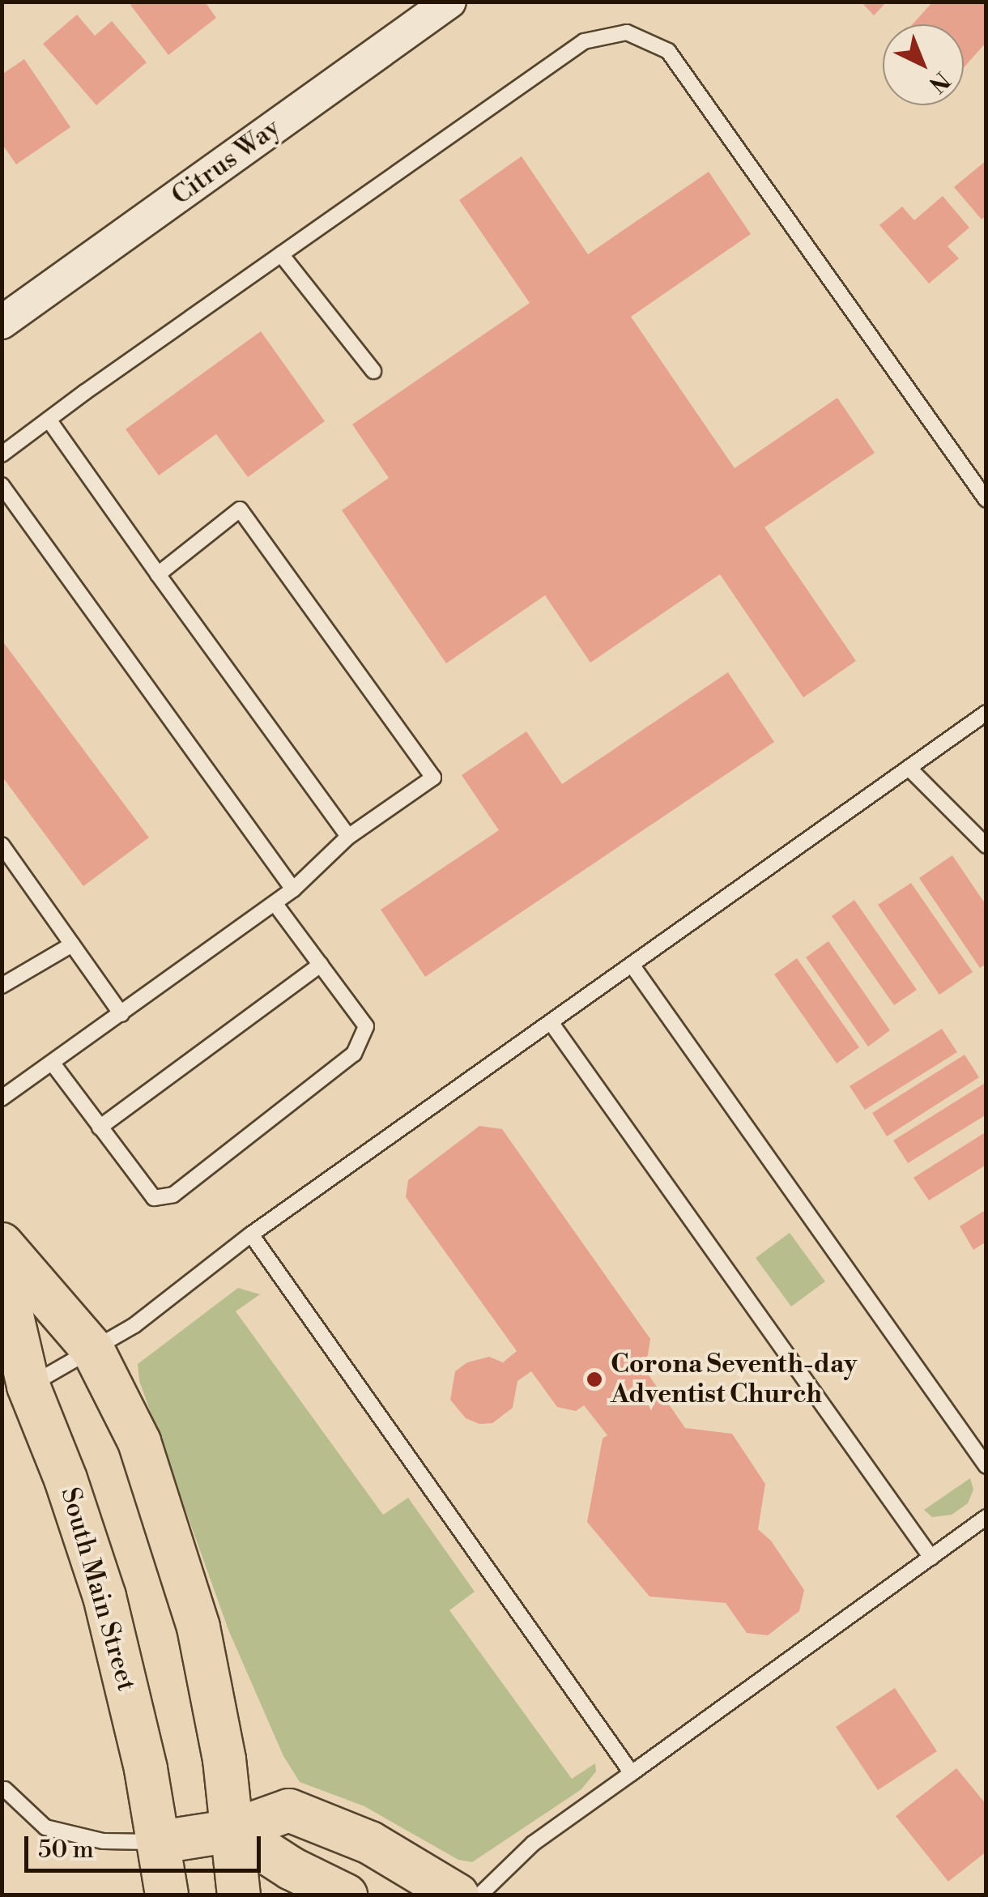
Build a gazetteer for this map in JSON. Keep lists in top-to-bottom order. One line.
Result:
{"streets":{"main road":["South Main Street"],"street":["Citrus Way"]},"places":["Corona Seventh-day Adventist Church"],"scale_bar":"50 m","north":"bottom right"}
